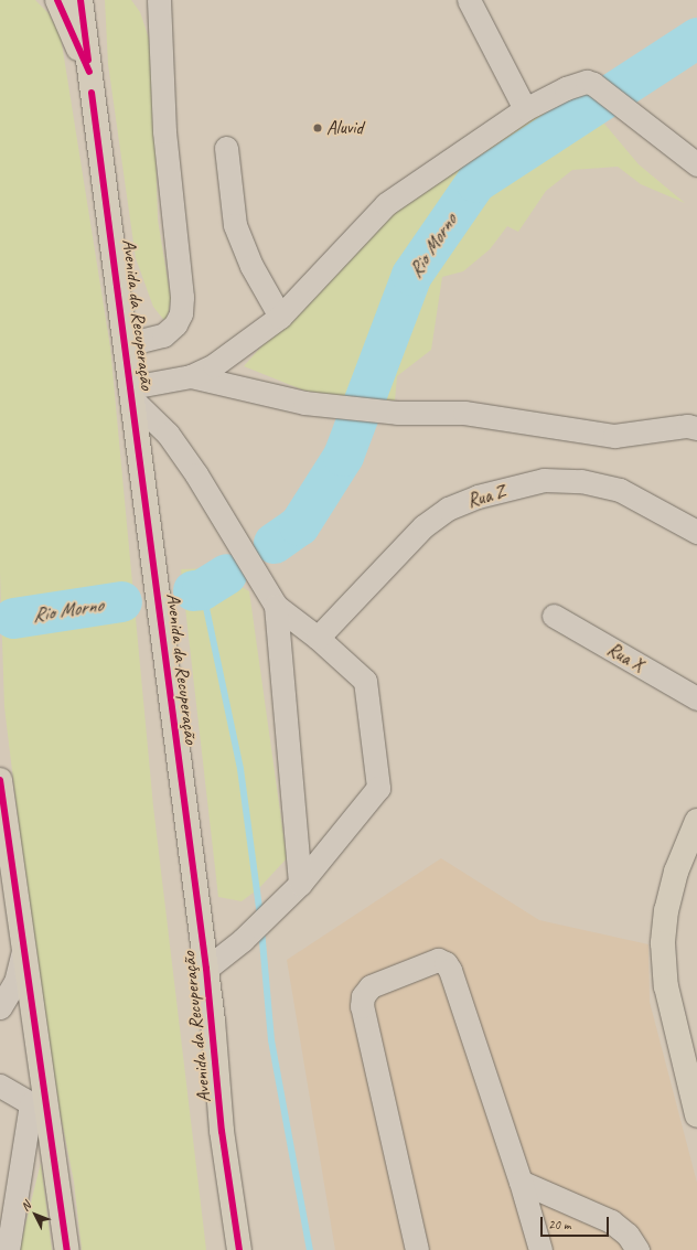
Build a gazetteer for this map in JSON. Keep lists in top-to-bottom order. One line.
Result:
{"streets":{"main road":["Avenida da Recuperação"],"street":["Rua Z","Rua X"]},"water":["Rio Morno"],"places":["Aluvid"],"scale_bar":"20 m","north":"top left"}
